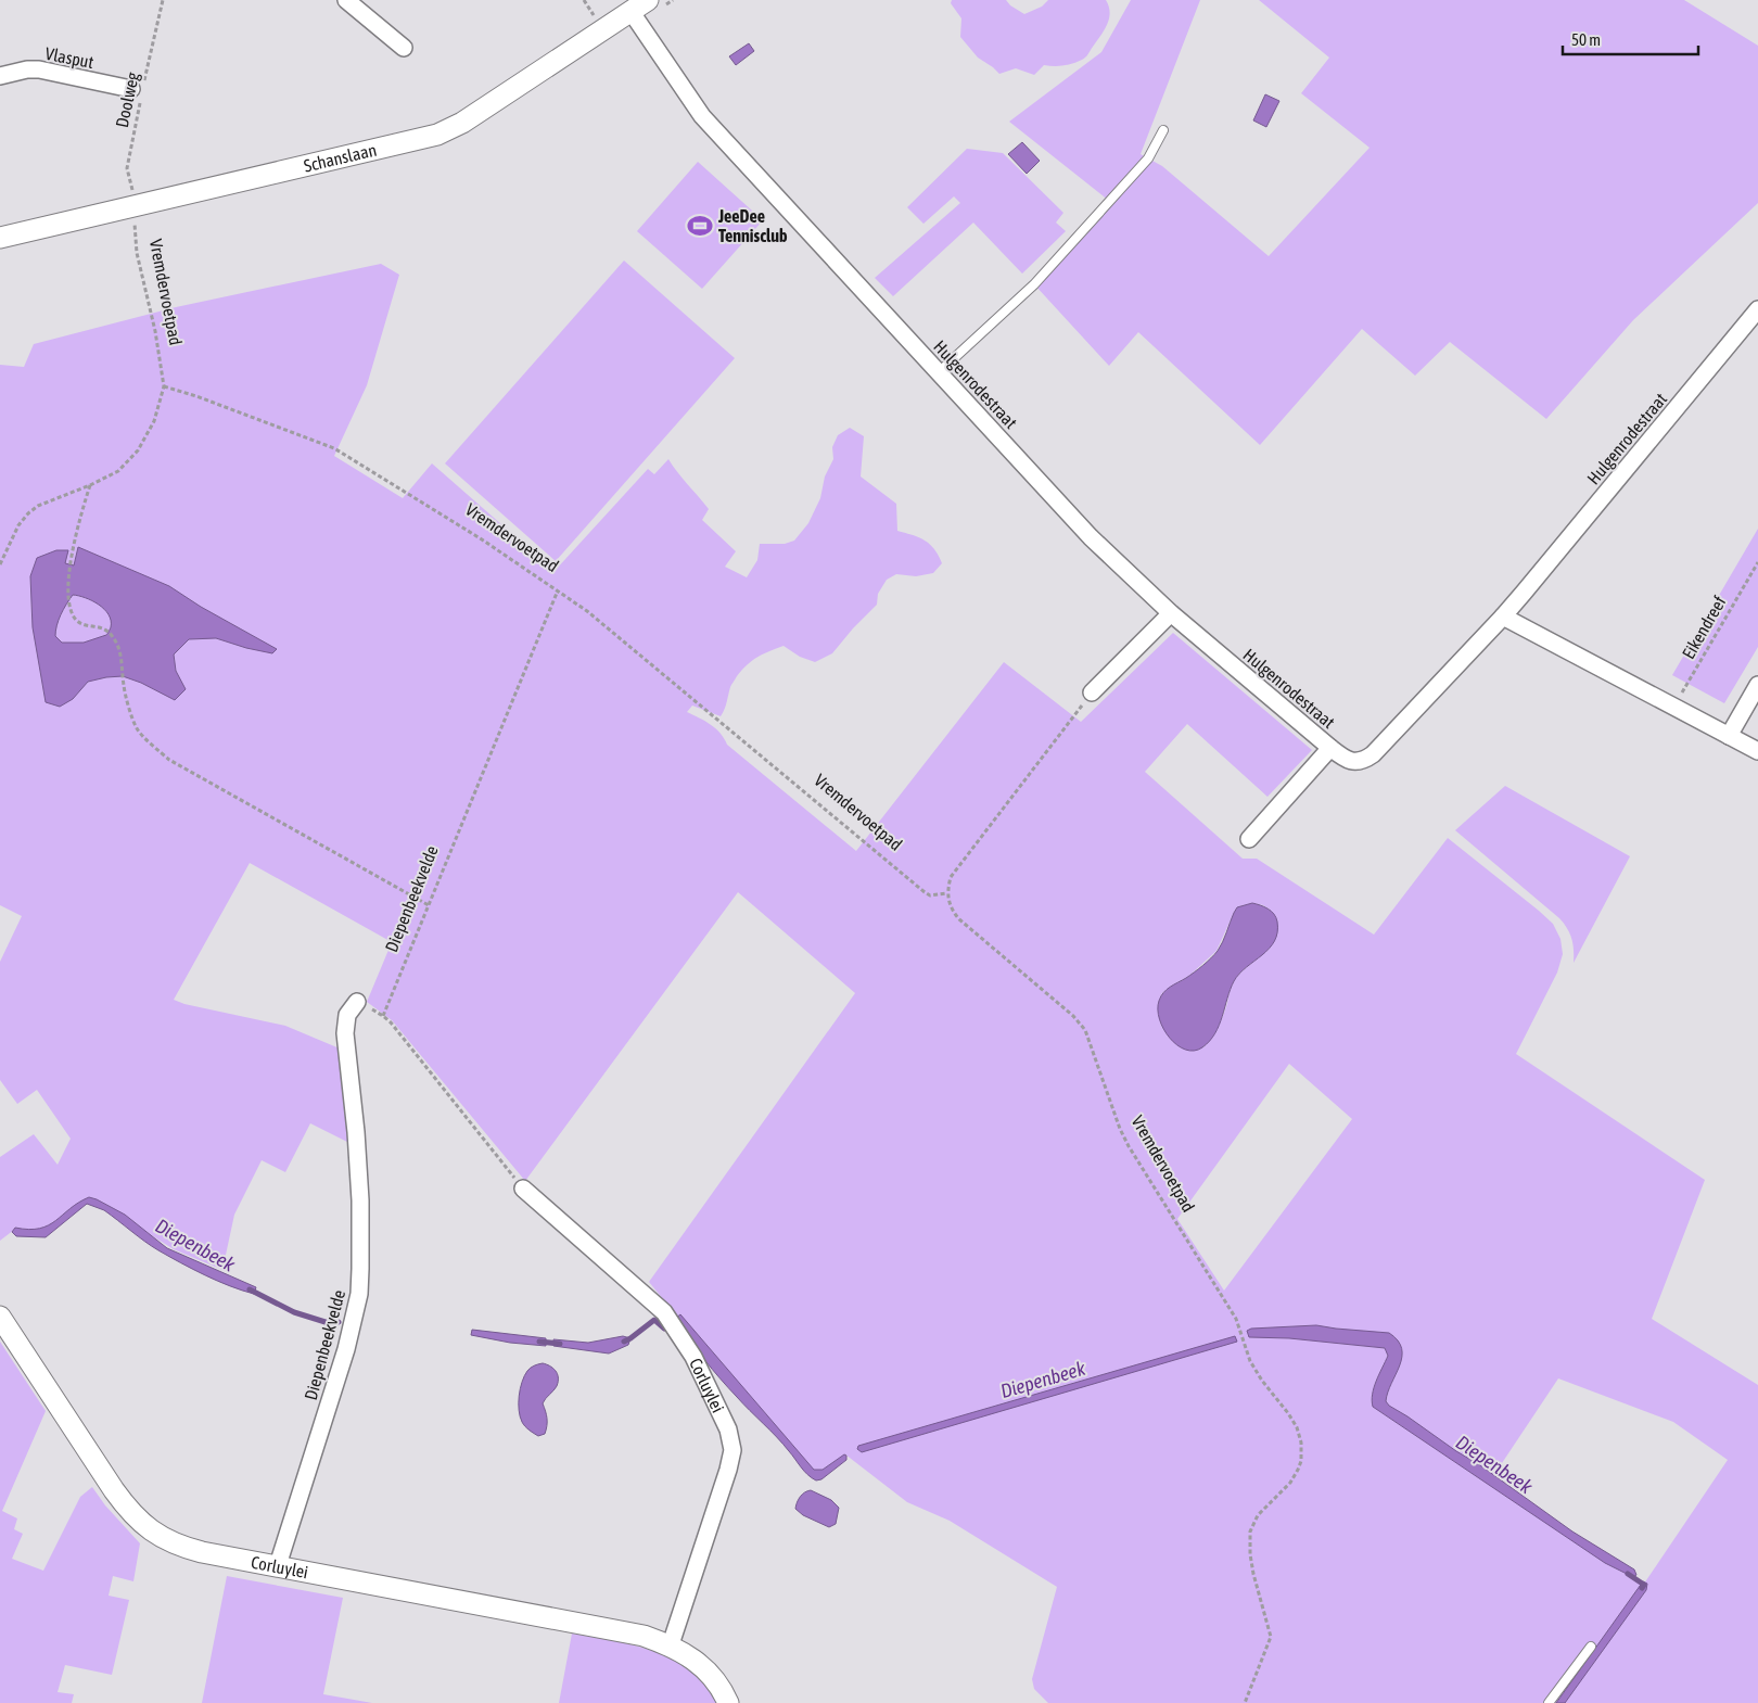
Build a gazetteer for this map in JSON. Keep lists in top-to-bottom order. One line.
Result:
{"streets":{"street":["Vlasput","Schanslaan","Hulgenrodestraat","Diepenbeekvelde","Corluylei"],"path":["Doolweg","Vremdervoetpad","Eikendreef"]},"crossings":[["Vlasput","Doolweg"],["Doolweg","Schanslaan"],["Doolweg","Vremdervoetpad"],["Schanslaan","Vremdervoetpad"],["Schanslaan","Hulgenrodestraat"],["Vremdervoetpad","Diepenbeekvelde"],["Diepenbeekvelde","Corluylei"]],"water":["Diepenbeek"],"places":{"sports":["JeeDee Tennisclub"]},"scale_bar":"50 m"}
